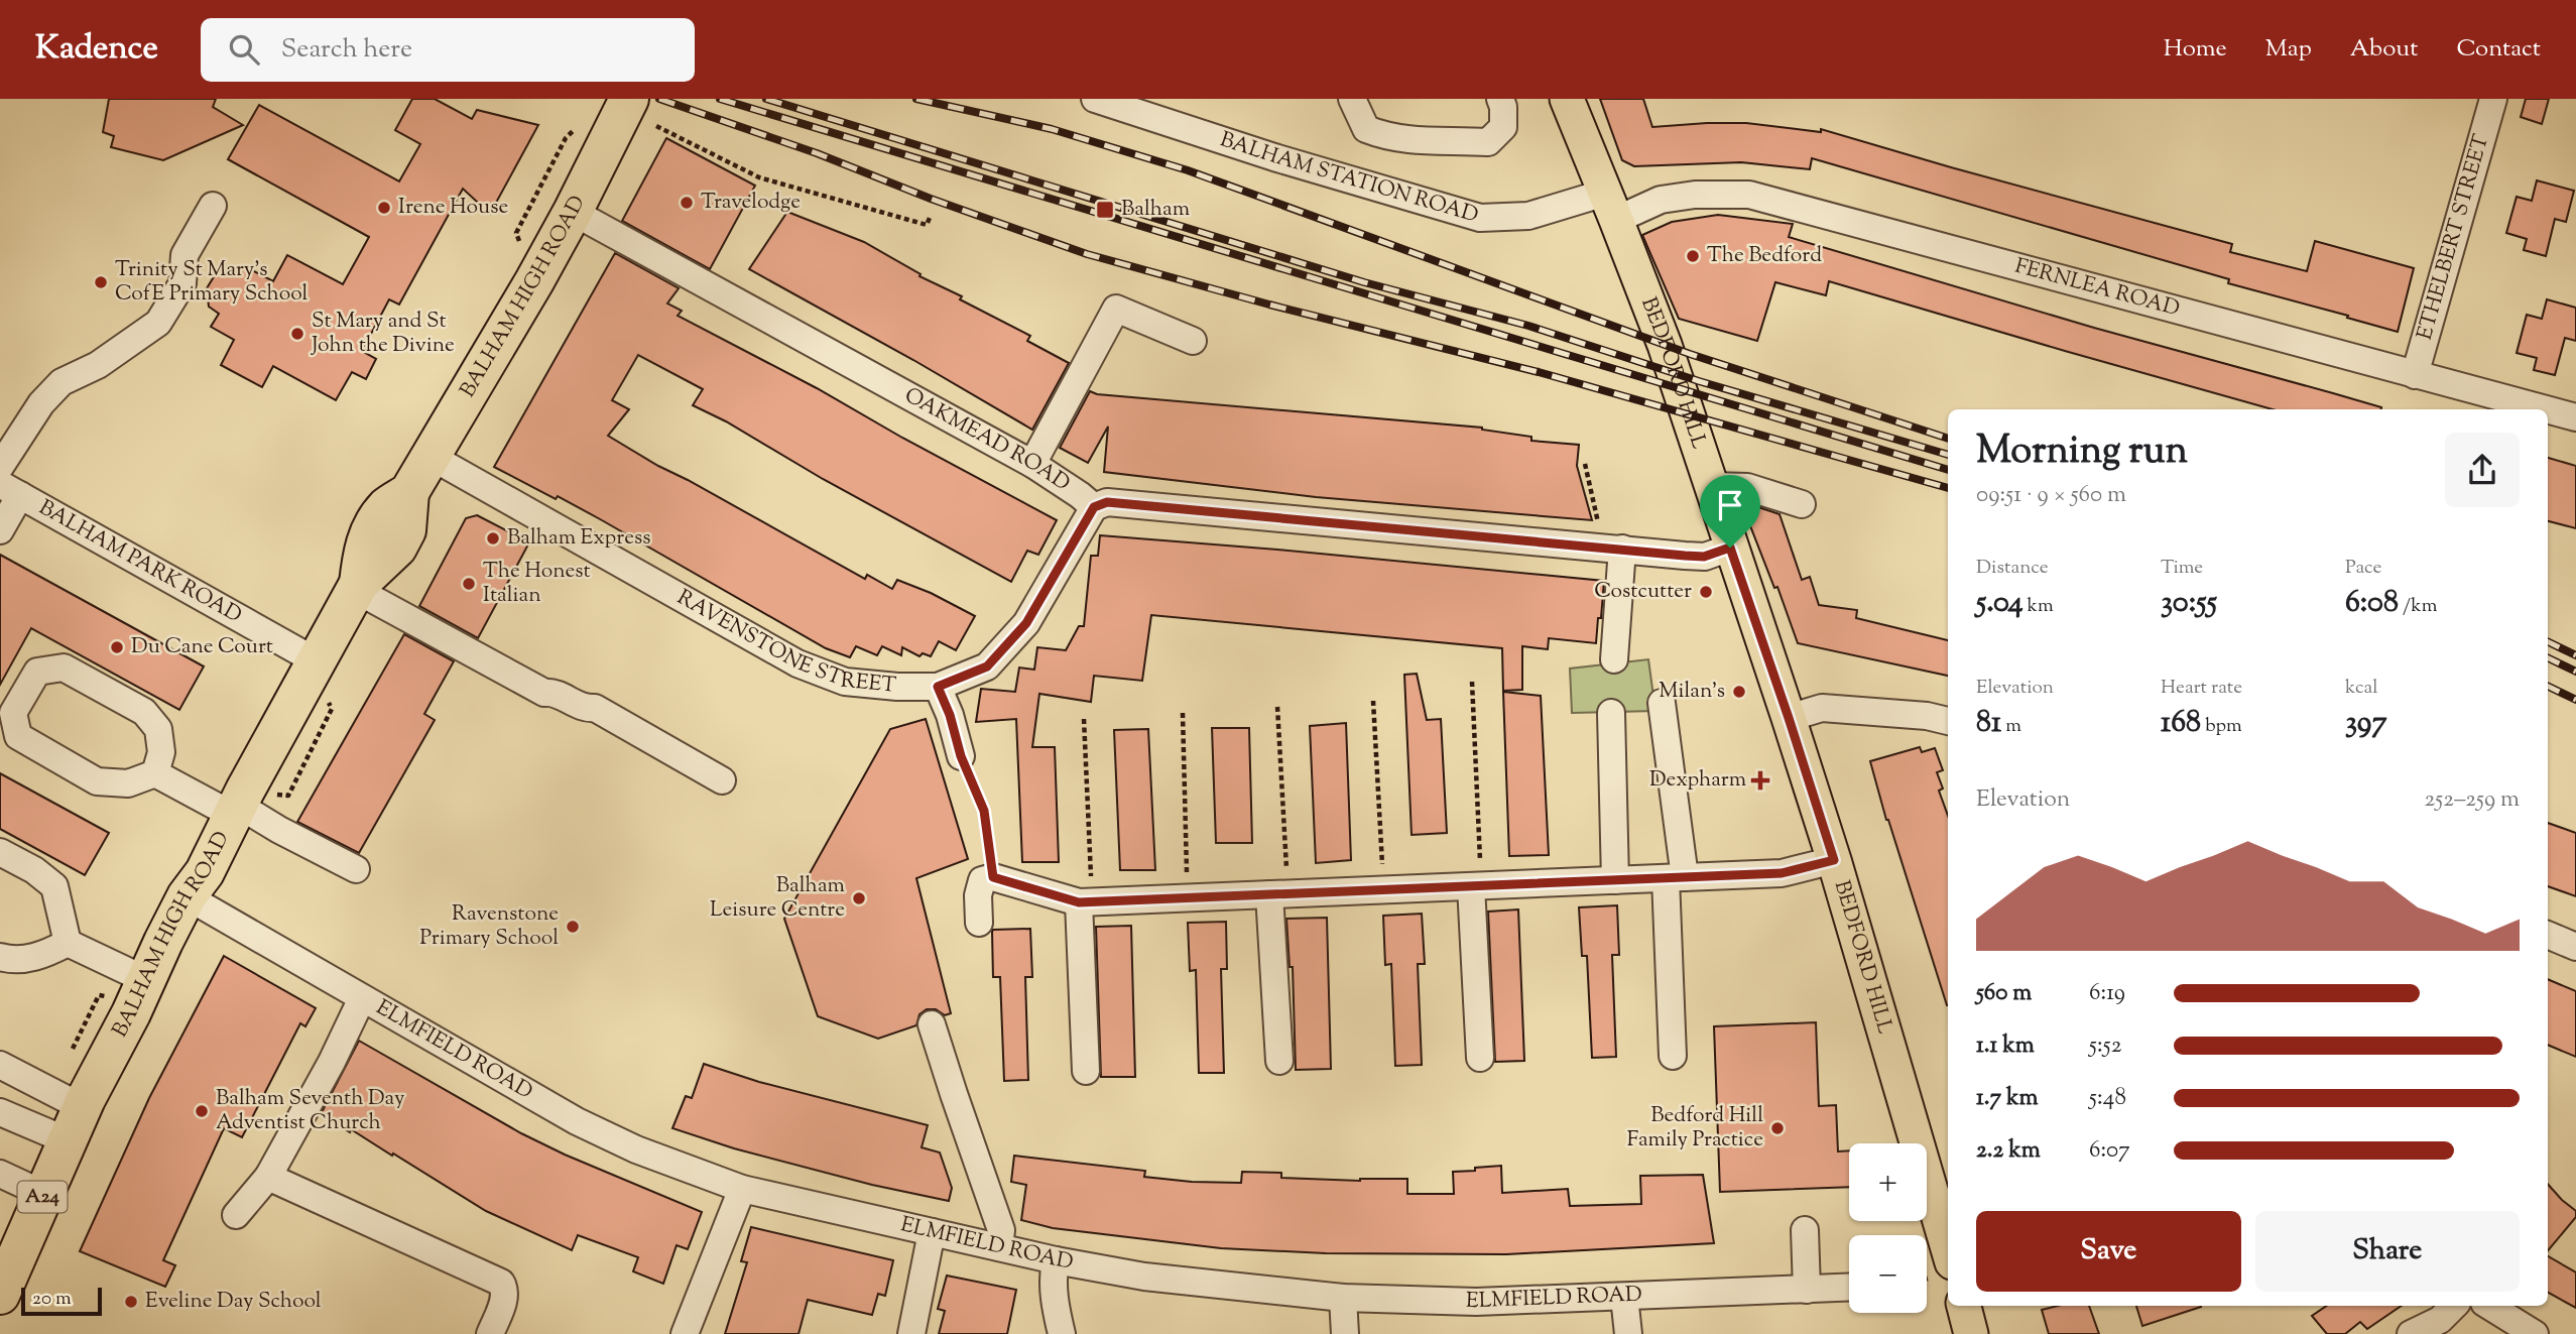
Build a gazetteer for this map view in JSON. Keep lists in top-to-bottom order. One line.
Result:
{"streets":{"highway":["BALHAM HIGH ROAD","A24"],"main road":["BEDFORD HILL"],"street":["BALHAM STATION ROAD","ETHELBERT STREET","FERNLEA ROAD","OAKMEAD ROAD","BALHAM PARK ROAD","RAVENSTONE STREET","ELMFIELD ROAD"]},"crossings":[["BALHAM STATION ROAD","FERNLEA ROAD"],["BALHAM STATION ROAD","BEDFORD HILL"],["ETHELBERT STREET","FERNLEA ROAD"],["FERNLEA ROAD","BEDFORD HILL"],["BALHAM HIGH ROAD","OAKMEAD ROAD"],["BALHAM HIGH ROAD","BALHAM PARK ROAD"],["BALHAM HIGH ROAD","RAVENSTONE STREET"],["BALHAM HIGH ROAD","ELMFIELD ROAD"],["OAKMEAD ROAD","RAVENSTONE STREET"]],"places":{"other":["Travelodge","Irene House","The Bedford","Trinity St Mary's CofE Primary School","St Mary and St John the Divine","Balham Express","The Honest Italian","Costcutter","Du Cane Court","Milan's","Balham Leisure Centre","Ravenstone Primary School","Balham Seventh Day Adventist Church","Bedford Hill Family Practice","Eveline Day School"],"transit":["Balham"],"health":["Dexpharm"]},"scale_bar":"20 m","page":{"header":"Kadence","search":"Search here","nav":["Home","Map","About","Contact"],"heading":["Morning run","09:51 · 9 × 560 m"],"stats":[["Distance","5.04 km"],["Time","30:55"],["Pace","6:08 /km"],["Elevation","81 m"],["Heart rate","168 bpm"],["kcal","397"]],"chart":["Elevation","252–259 m"],"list":[{"name":"560 m","note":"6:19"},{"name":"1.1 km","note":"5:52"},{"name":"1.7 km","note":"5:48"},{"name":"2.2 km","note":"6:07"}],"map_buttons":["+","−"],"buttons":["Save","Share"],"scale":"20 m"}}
